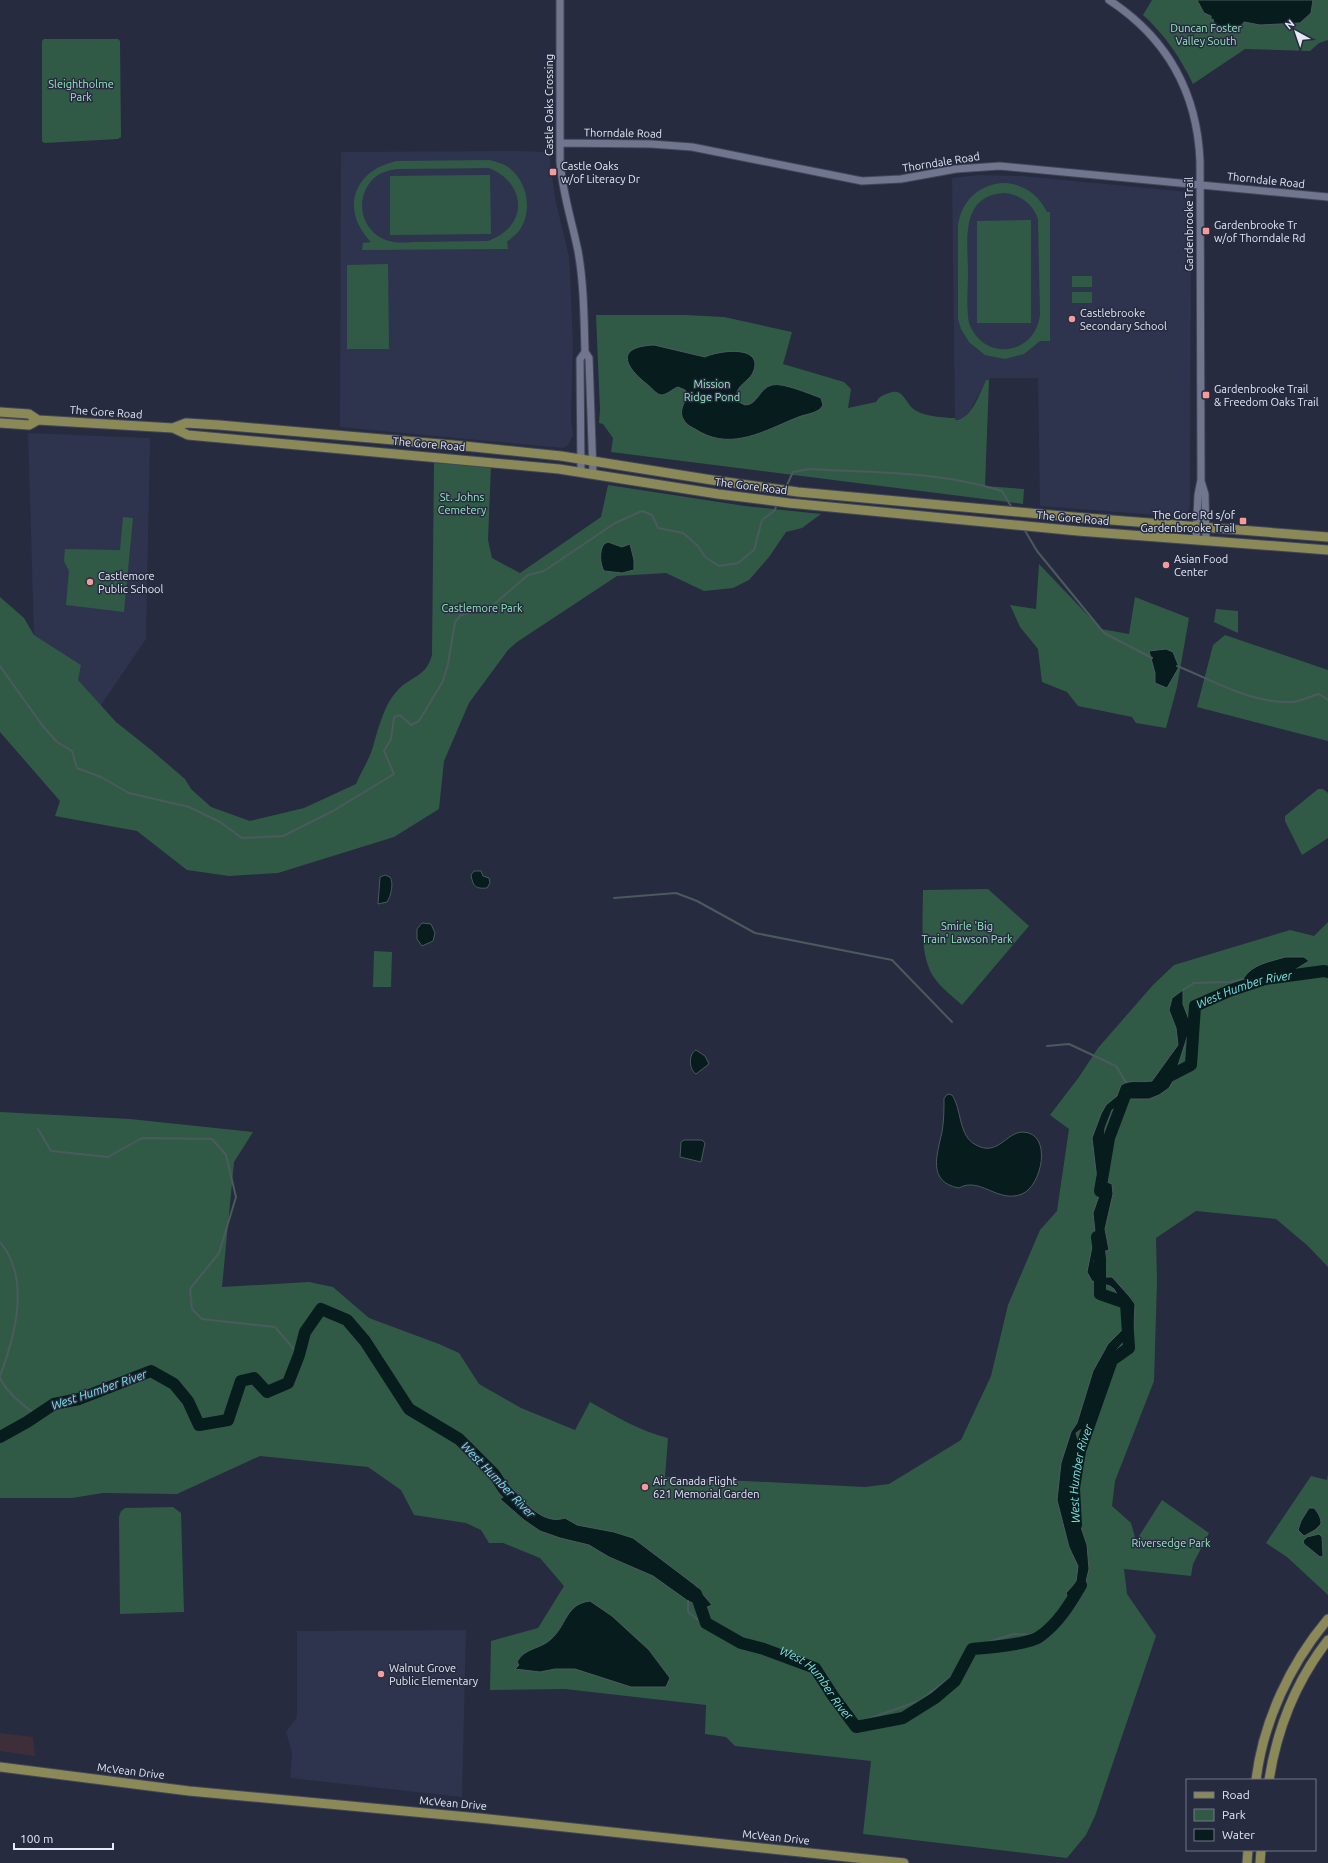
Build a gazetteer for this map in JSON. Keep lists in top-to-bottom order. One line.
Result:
{"streets":{"main road":["The Gore Road","McVean Drive"],"street":["Castle Oaks Crossing","Thorndale Road","Gardenbrooke Trail"]},"crossings":[["Castle Oaks Crossing","Thorndale Road"],["Castle Oaks Crossing","The Gore Road"],["Thorndale Road","Gardenbrooke Trail"],["Gardenbrooke Trail","The Gore Road"]],"water":["West Humber River"],"parks":["Duncan Foster Valley South","Sleightholme Park","Mission Ridge Pond","St. Johns Cemetery","Castlemore Park","Smirle 'Big Train' Lawson Park","Riversedge Park"],"places":{"transit":["Castle Oaks w/of Literacy Dr","Gardenbrooke Tr w/of Thorndale Rd","Gardenbrooke Trail & Freedom Oaks Trail","The Gore Rd s/of Gardenbrooke Trail"],"other":["Castlebrooke Secondary School","Asian Food Center","Castlemore Public School","Air Canada Flight 621 Memorial Garden","Walnut Grove Public Elementary"]},"legend":["Road","Park","Water"],"scale_bar":"100 m","north":"top left"}
